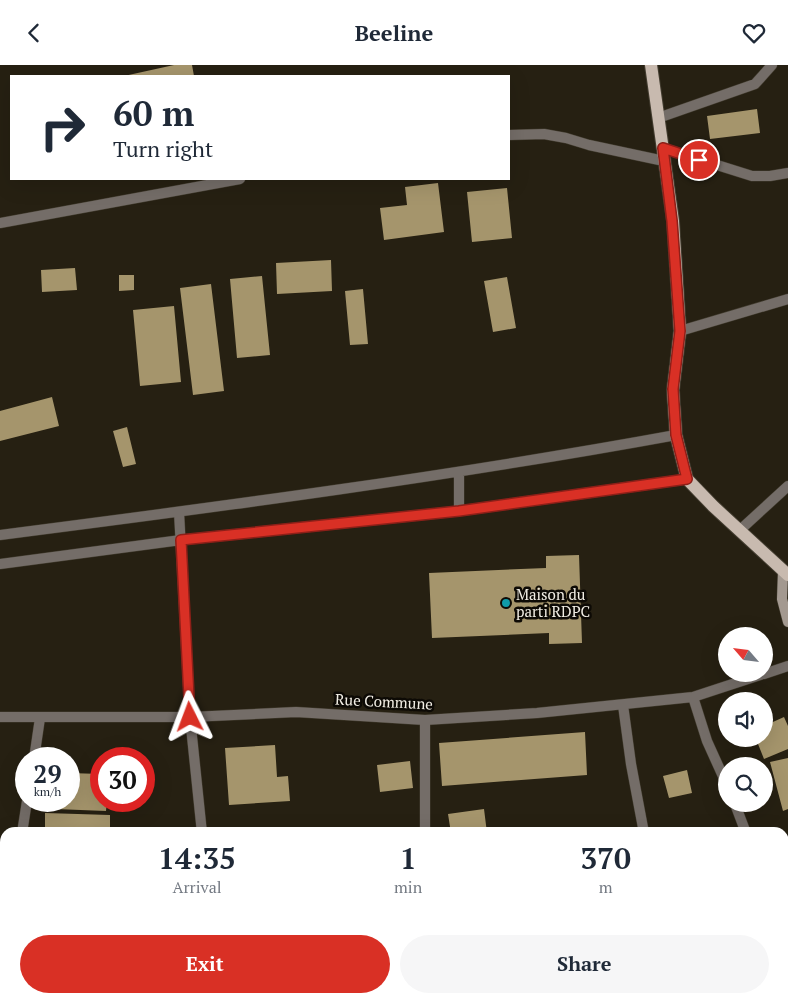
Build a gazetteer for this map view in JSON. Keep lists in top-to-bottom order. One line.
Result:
{"streets":{"street":["Rue Commune"]},"places":["Maison du parti RDPC"],"north":"top left","page":{"header":"Beeline","turn":["60 m","Turn right"],"speed":"29 km/h","limit":"30","eta":["14:35","Arrival","1","min","370","m"],"buttons":["Exit","Share"]}}
